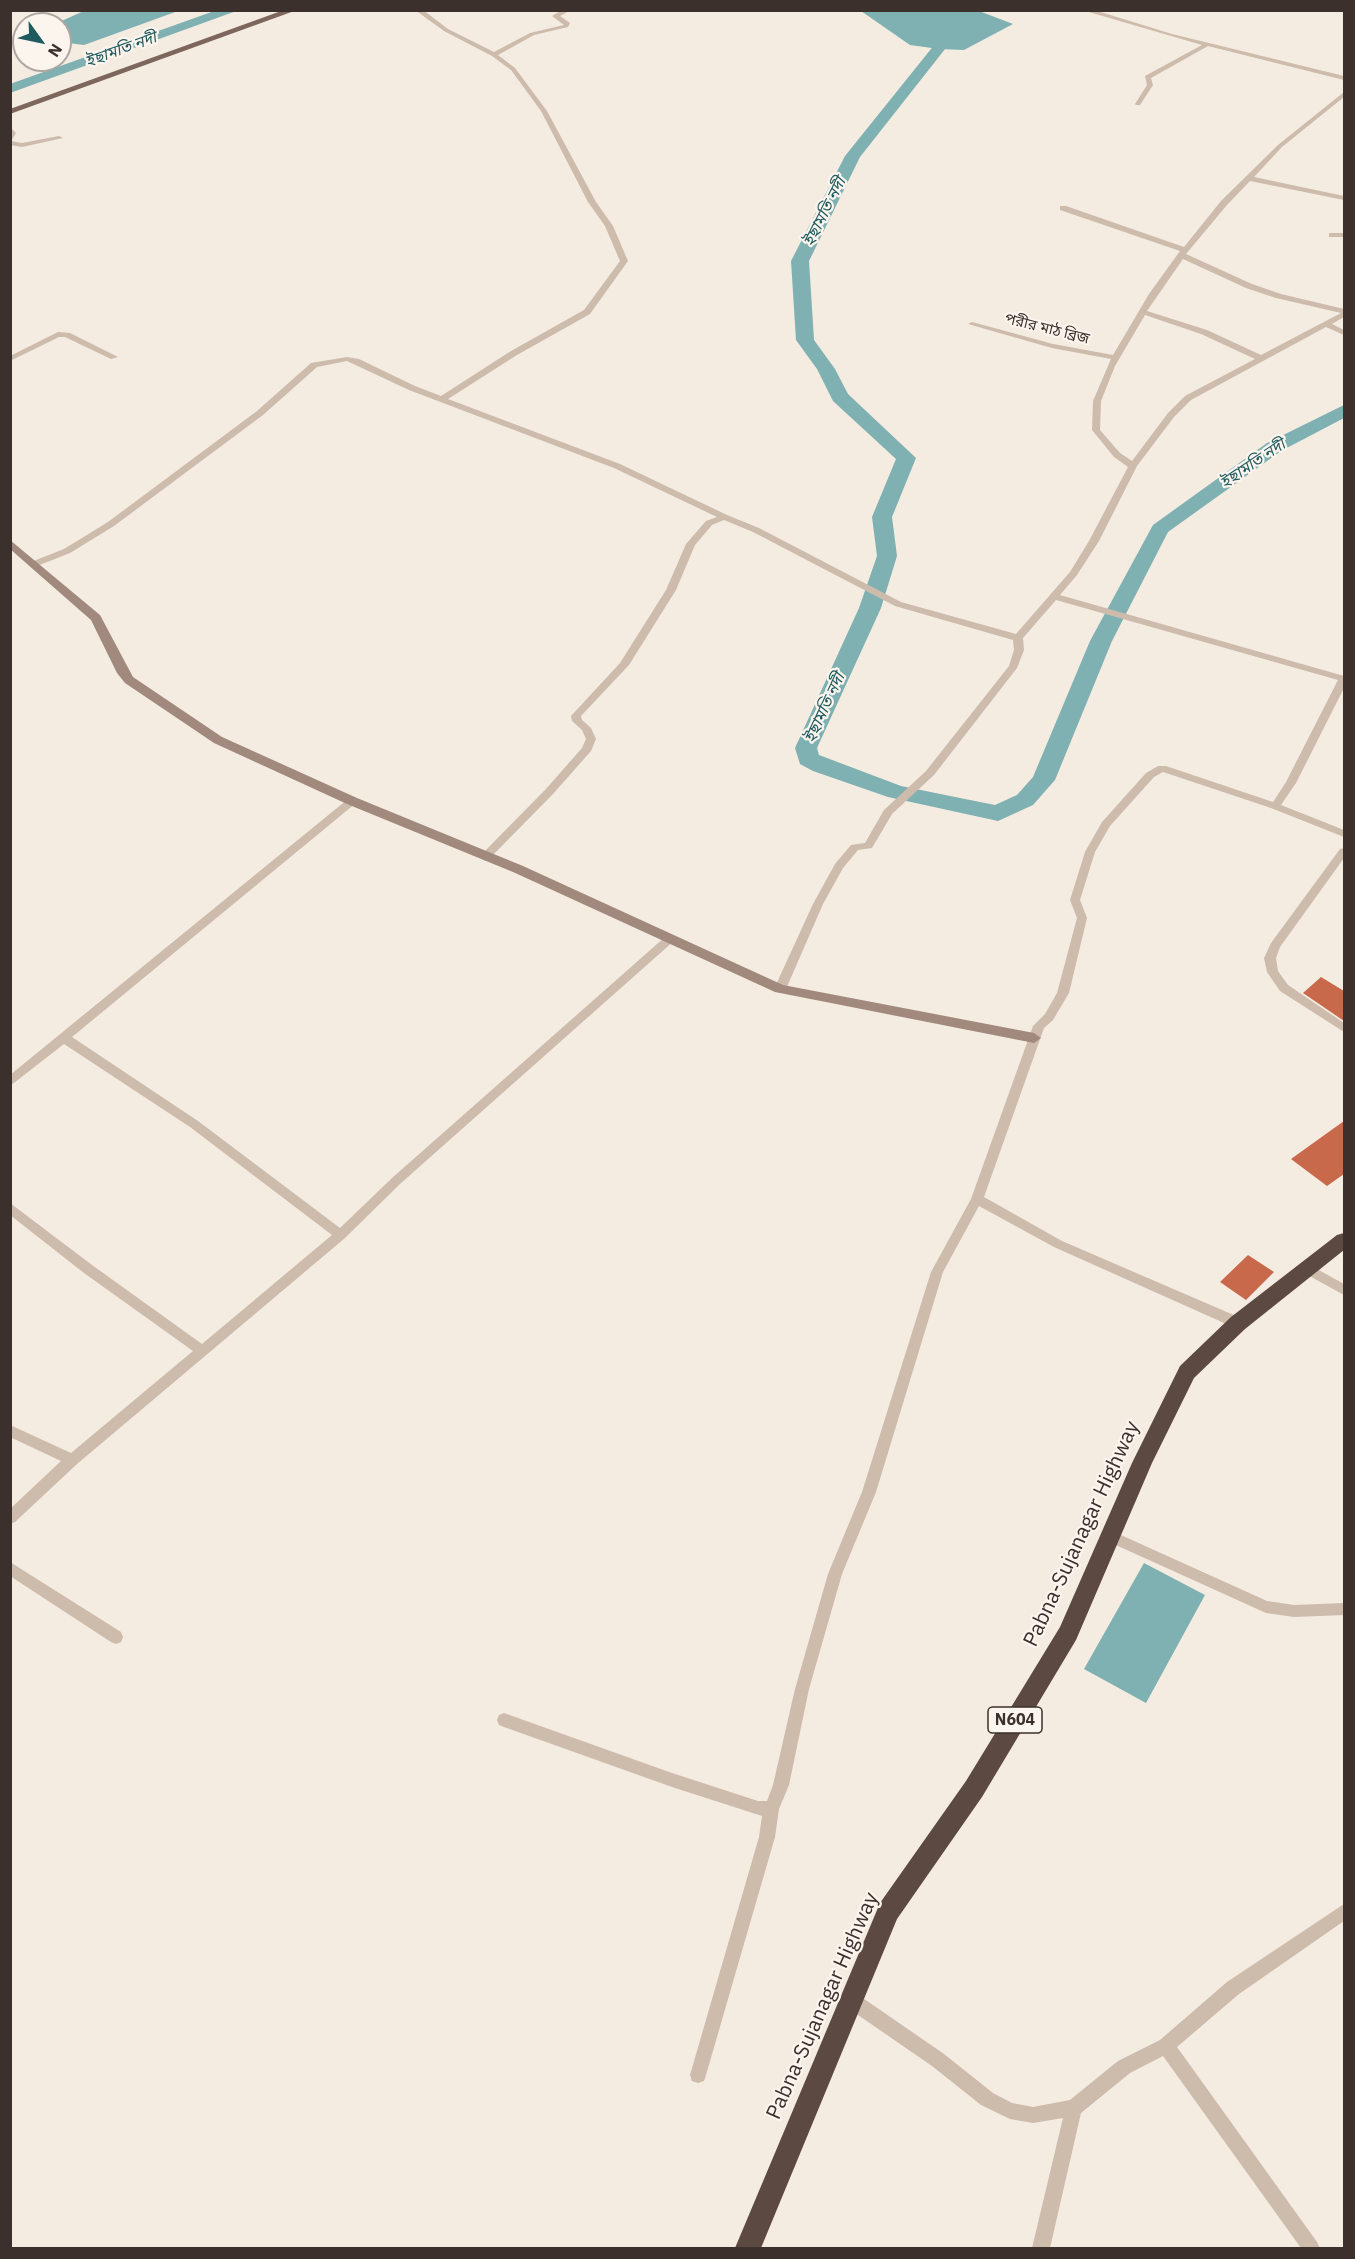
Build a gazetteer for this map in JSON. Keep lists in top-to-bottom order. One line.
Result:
{"streets":{"highway":["Pabna-Sujanagar Highway","N604"],"street":["পরীর মাঠ ব্রিজ"]},"water":["ইছামতি নদী"],"north":"bottom right"}
